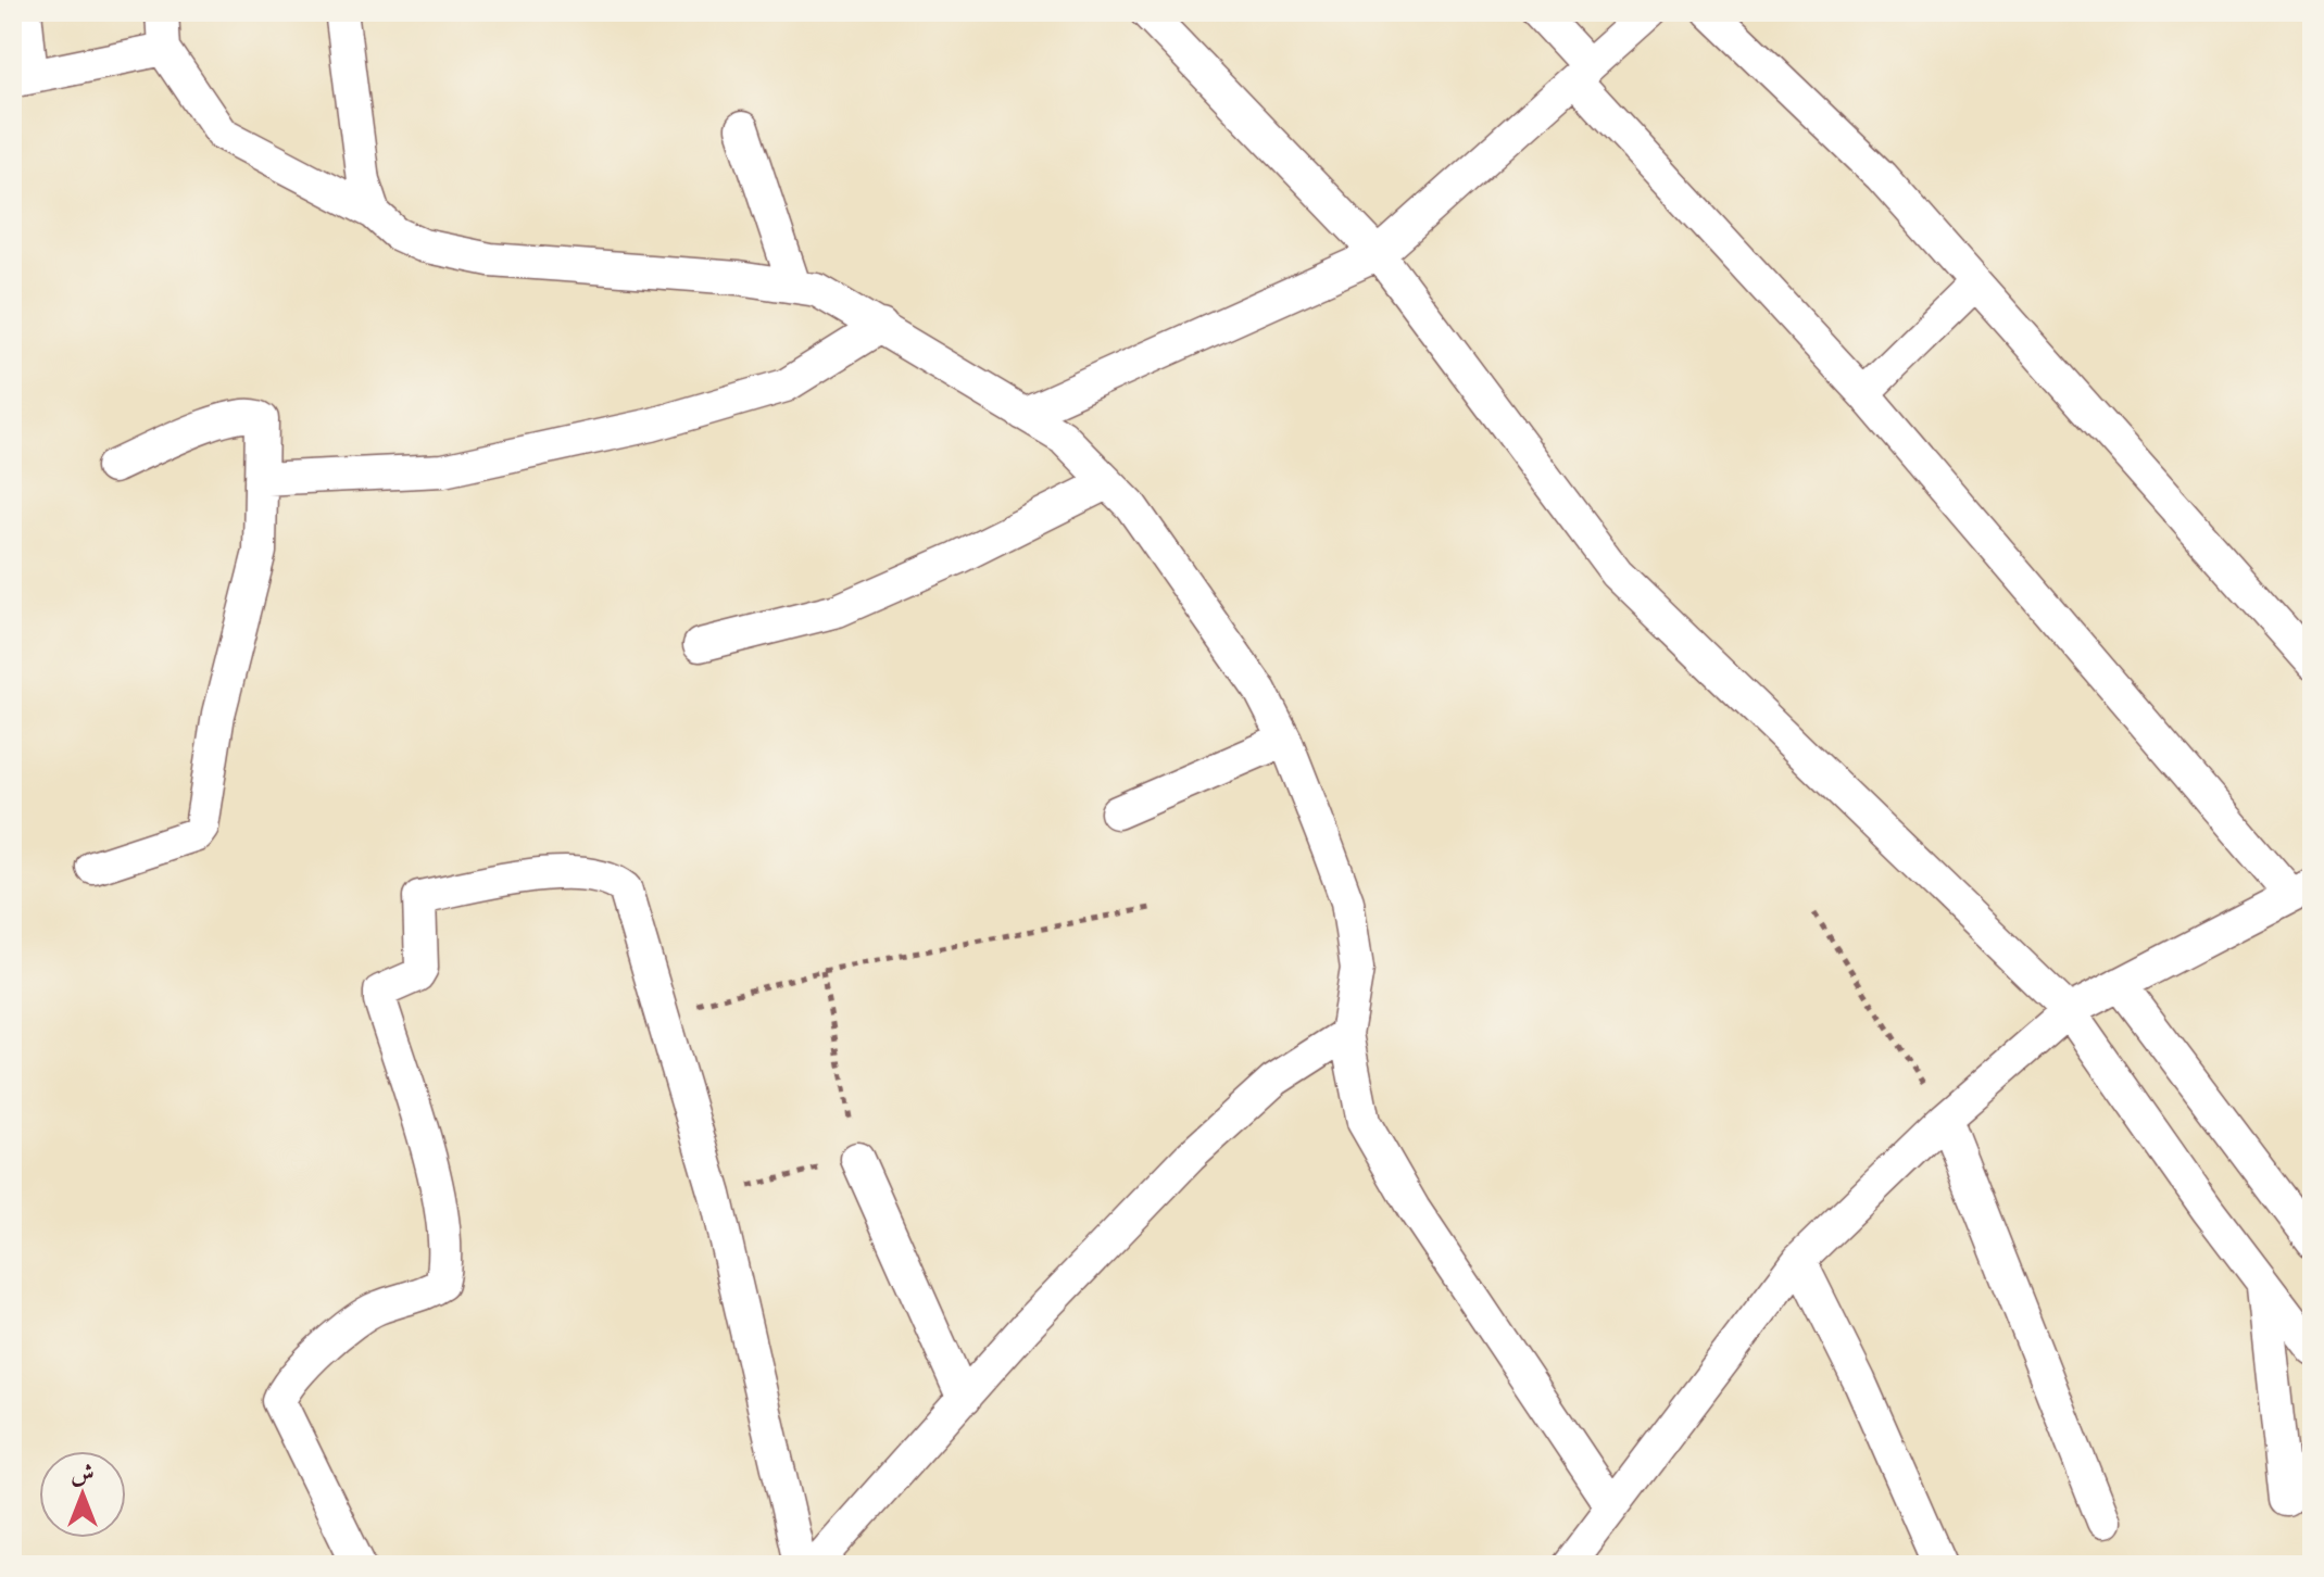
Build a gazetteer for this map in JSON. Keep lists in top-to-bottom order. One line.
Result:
{"north":"top"}
